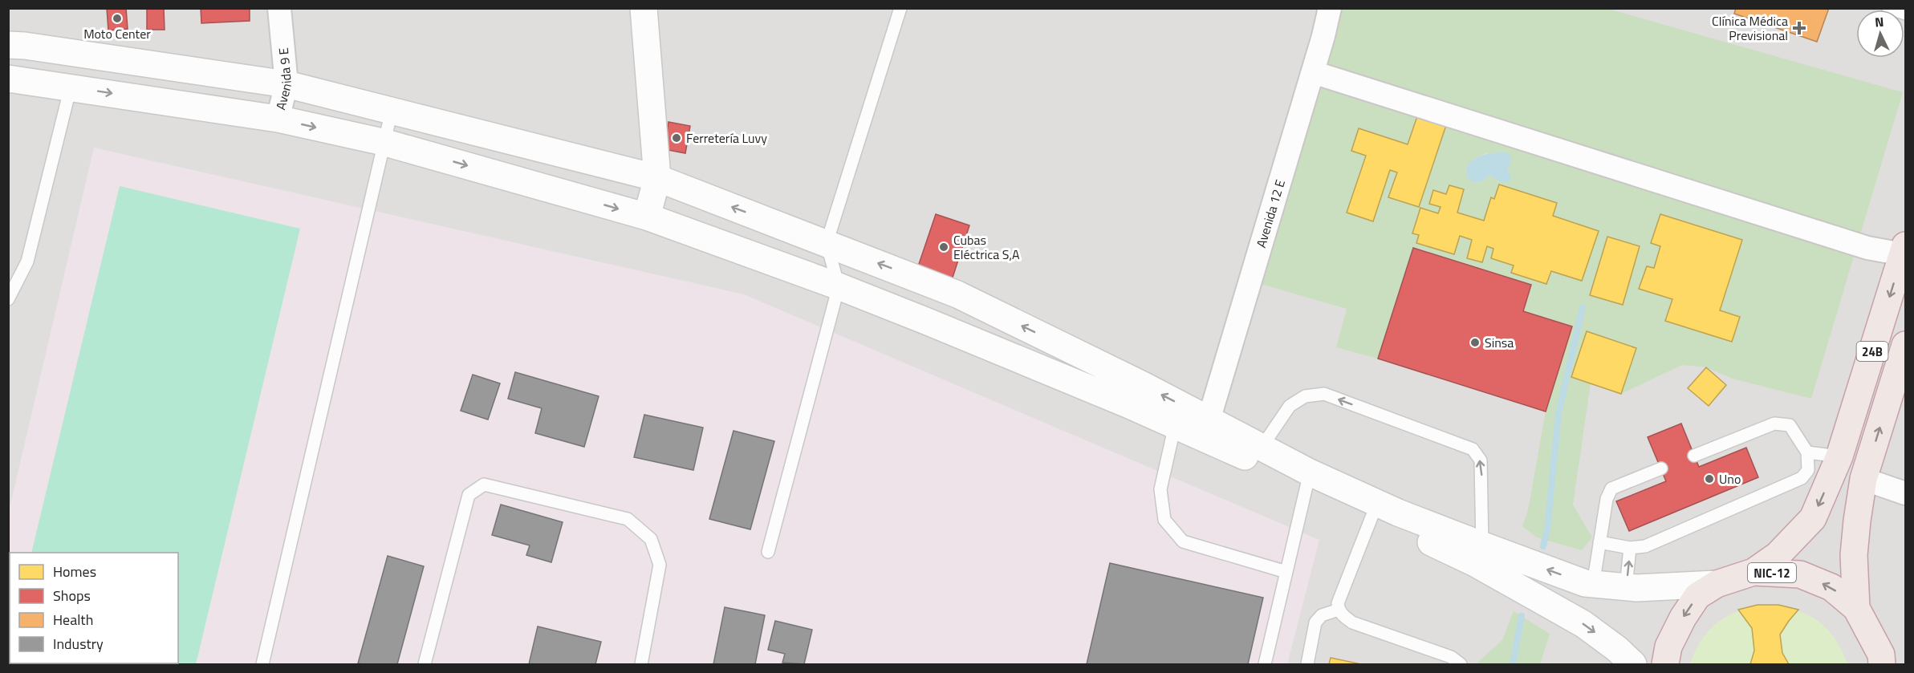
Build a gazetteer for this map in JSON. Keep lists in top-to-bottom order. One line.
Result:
{"streets":{"highway":["24B","NIC-12"],"street":["Avenida 9 E","Avenida 12 E"]},"crossings":[["24B","NIC-12"]],"places":{"other":["Moto Center","Ferretería Luvy","Cubas Eléctrica S,A","Sinsa","Uno"],"health":["Clínica Médica Previsional"]},"legend":["Homes","Shops","Health","Industry"],"north":"top"}
